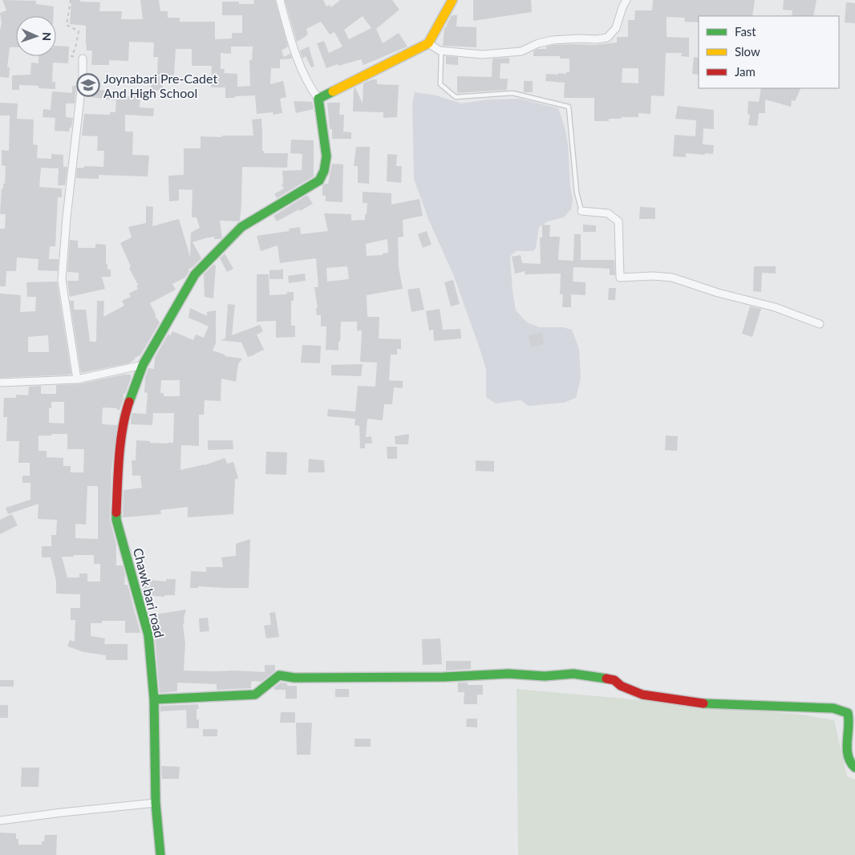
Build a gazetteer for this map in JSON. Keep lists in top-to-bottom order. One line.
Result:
{"streets":{"street":["Chawk bari road"]},"places":{"school or university":["Joynabari Pre-Cadet And High School"]},"legend":["Fast","Slow","Jam"],"north":"right"}
